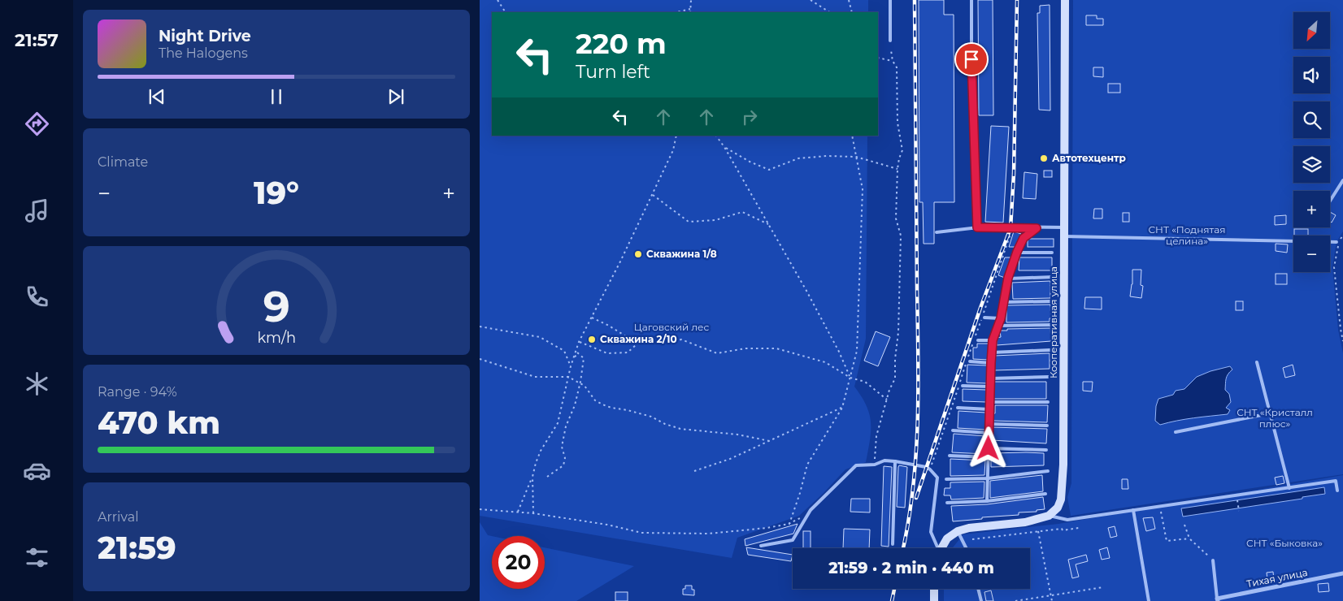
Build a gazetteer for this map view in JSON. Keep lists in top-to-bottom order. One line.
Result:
{"streets":{"main road":["Кооперативная улица"],"street":["Тихая улица"]},"parks":["СНТ «Поднятая целина»","Цаговский лес","СНТ «Кристалл плюс»","СНТ «Быковка»"],"places":["Автотехцентр","Скважина 1/8","Скважина 2/10"],"north":"bottom left","page":{"tabs":"21:57","map_buttons":["+","−"],"turn":["220 m","Turn left"],"song":["Night Drive","The Halogens"],"tile":["Climate",["Range · 94%","470 km"],["Arrival","21:59"]],"heat":["−","19°","+"],"limit":"20","trip":"21:59 · 2 min · 440 m","gauge":["9","km/h"]}}
